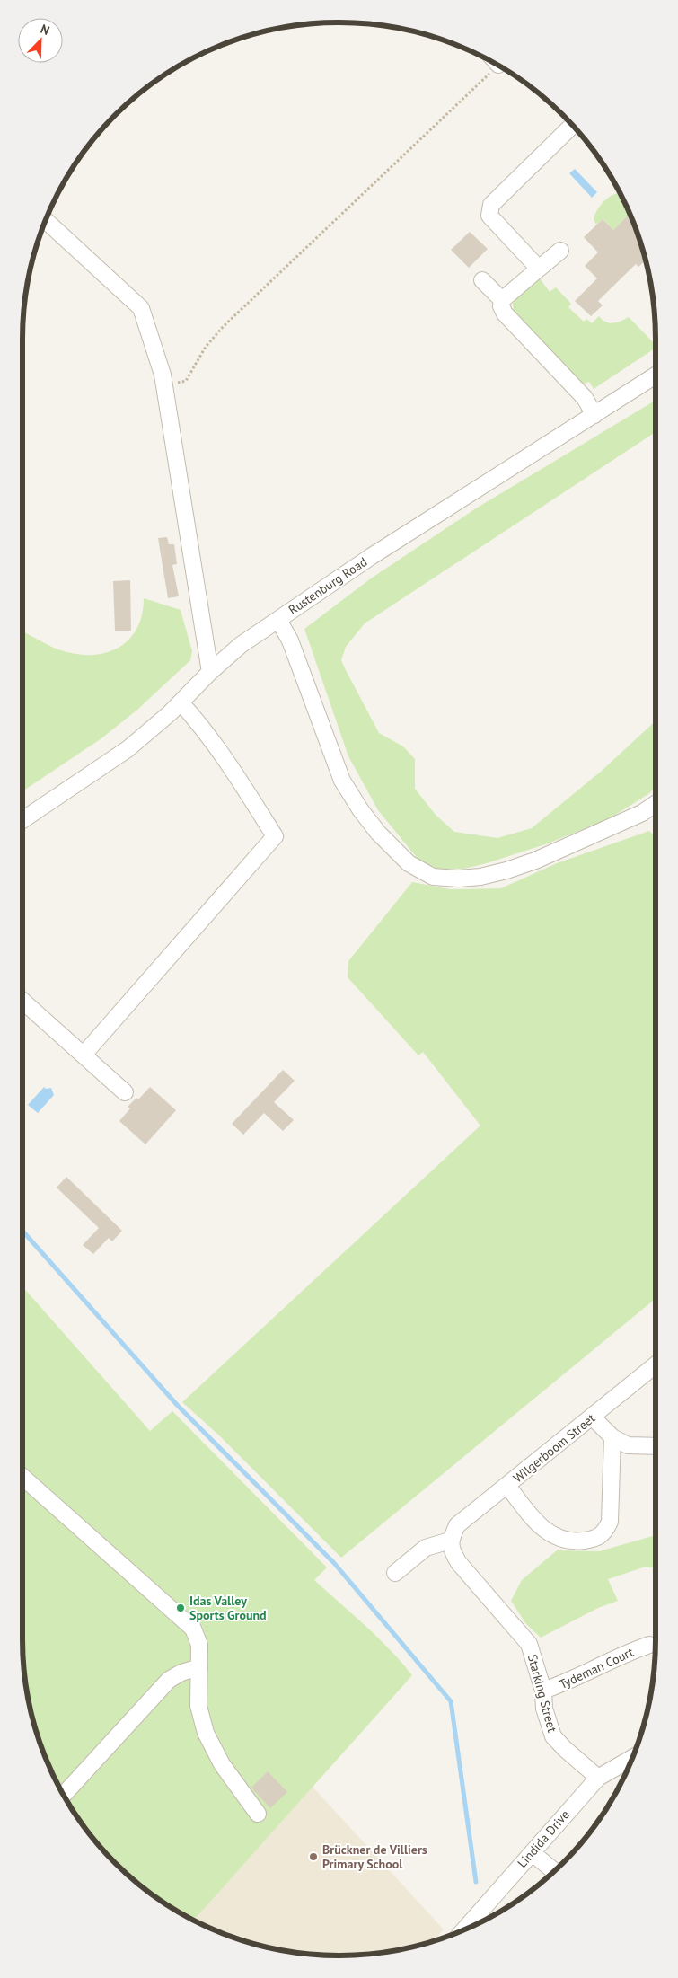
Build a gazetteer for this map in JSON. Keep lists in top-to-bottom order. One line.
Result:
{"streets":{"street":["Rustenburg Road","Wilgerboom Street","Tydeman Court","Starking Street","Lindida Drive"]},"crossings":[["Wilgerboom Street","Starking Street"],["Tydeman Court","Starking Street"],["Starking Street","Lindida Drive"]],"places":["Idas Valley Sports Ground","Brückner de Villiers Primary School"],"north":"top right"}
